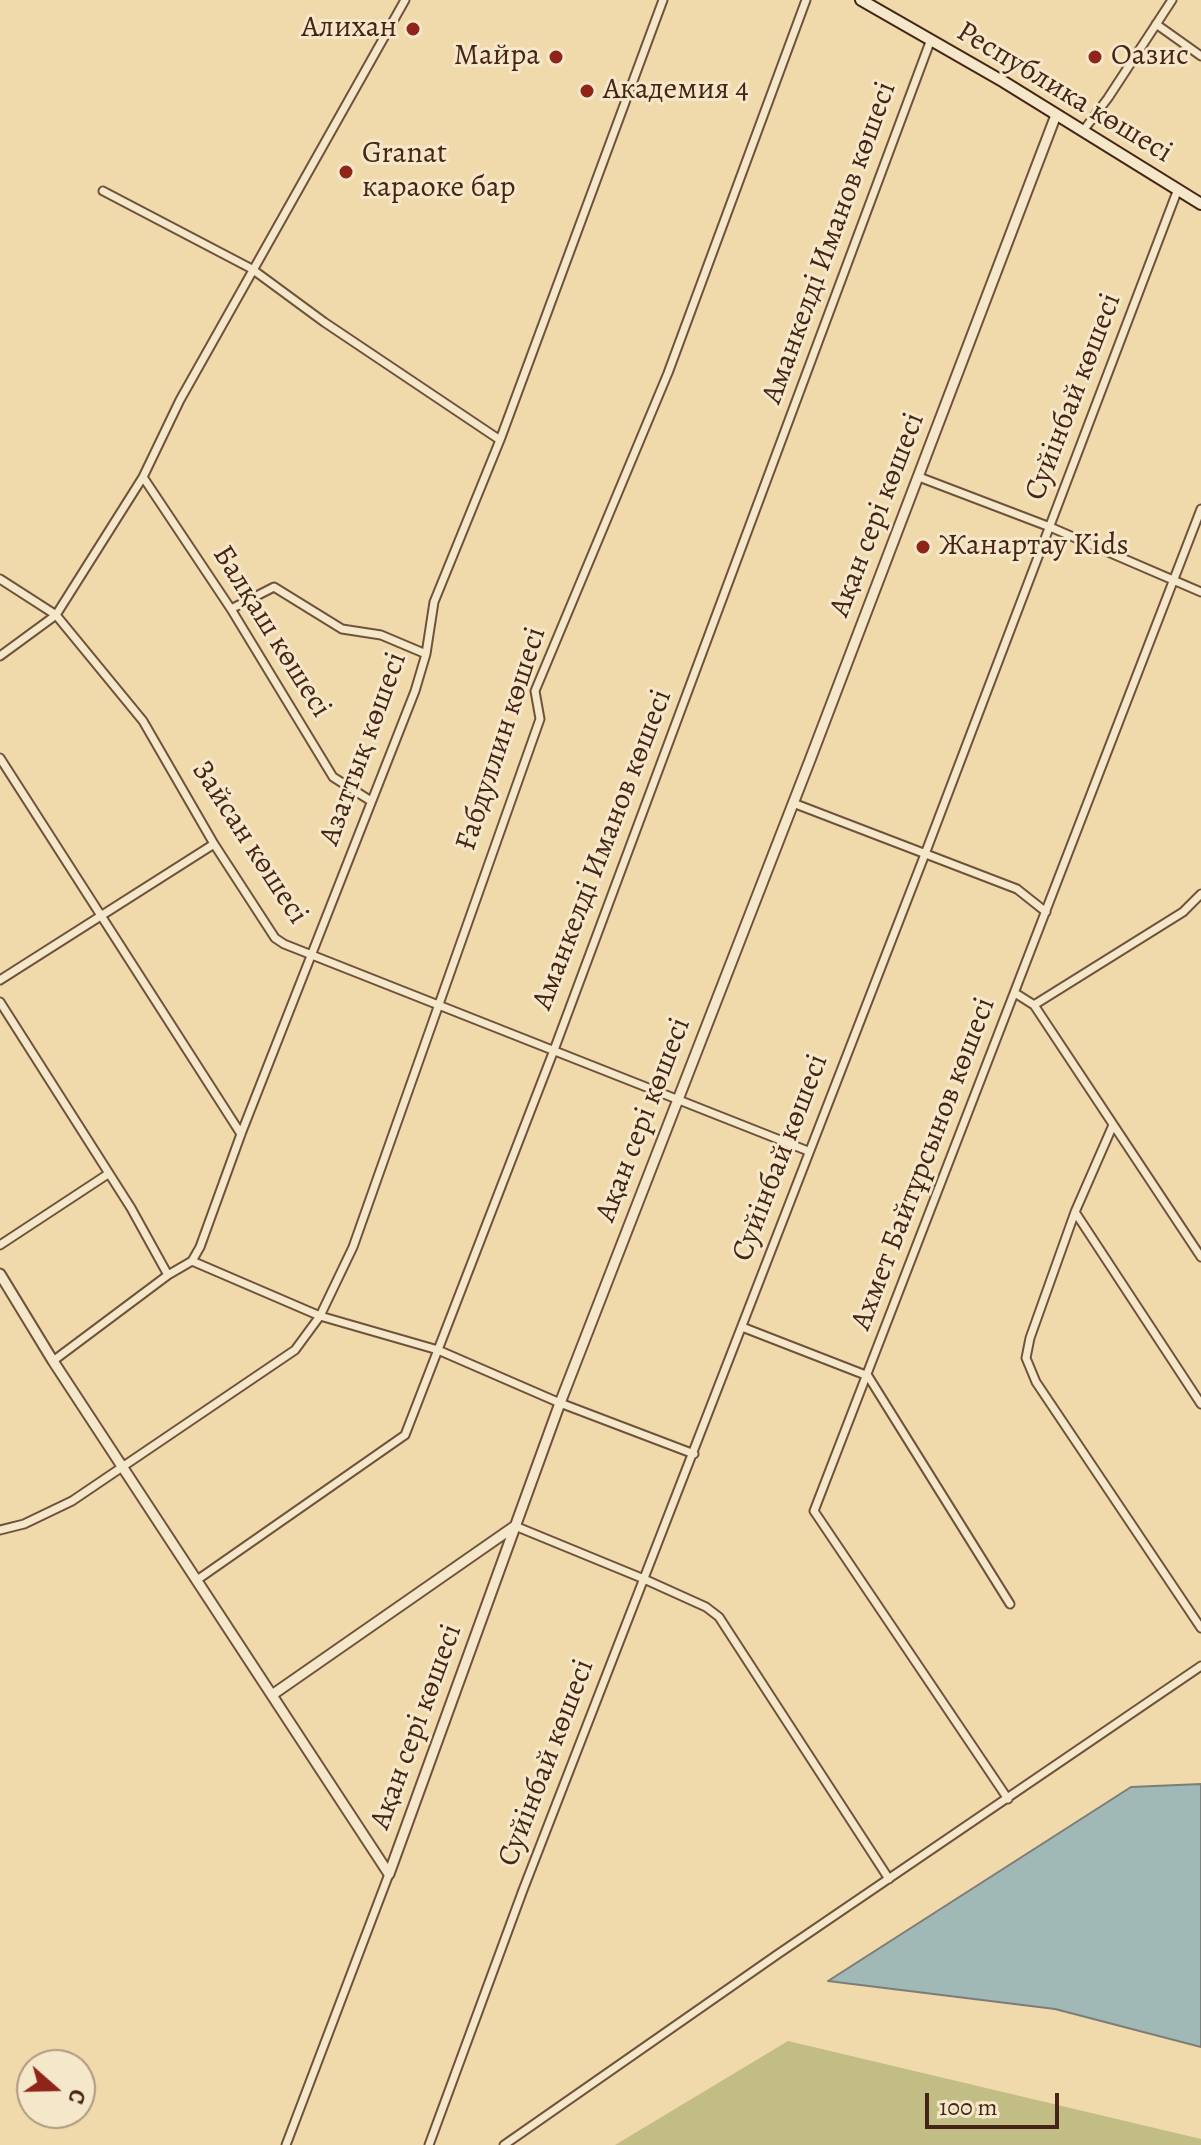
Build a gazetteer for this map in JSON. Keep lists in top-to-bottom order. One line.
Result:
{"streets":{"main road":["Республика көшесі"],"street":["Аманкелді Иманов көшесі","Суйінбай көшесі","Ақан сері көшесі","Балқаш көшесі","Ғабдуллин көшесі","Азаттық көшесі","Зайсан көшесі","Ахмет Байтұрсынов көшесі"]},"crossings":[["Республика көшесі","Аманкелді Иманов көшесі"],["Республика көшесі","Суйінбай көшесі"],["Республика көшесі","Ақан сері көшесі"],["Аманкелді Иманов көшесі","Зайсан көшесі"],["Суйінбай көшесі","Зайсан көшесі"],["Ақан сері көшесі","Зайсан көшесі"],["Балқаш көшесі","Азаттық көшесі"],["Ғабдуллин көшесі","Зайсан көшесі"],["Азаттық көшесі","Зайсан көшесі"]],"places":["Алихан","Майра","Оазис","Академия 4","Granat караоке бар","Жанартау Kids"],"scale_bar":"100 m","north":"right"}
